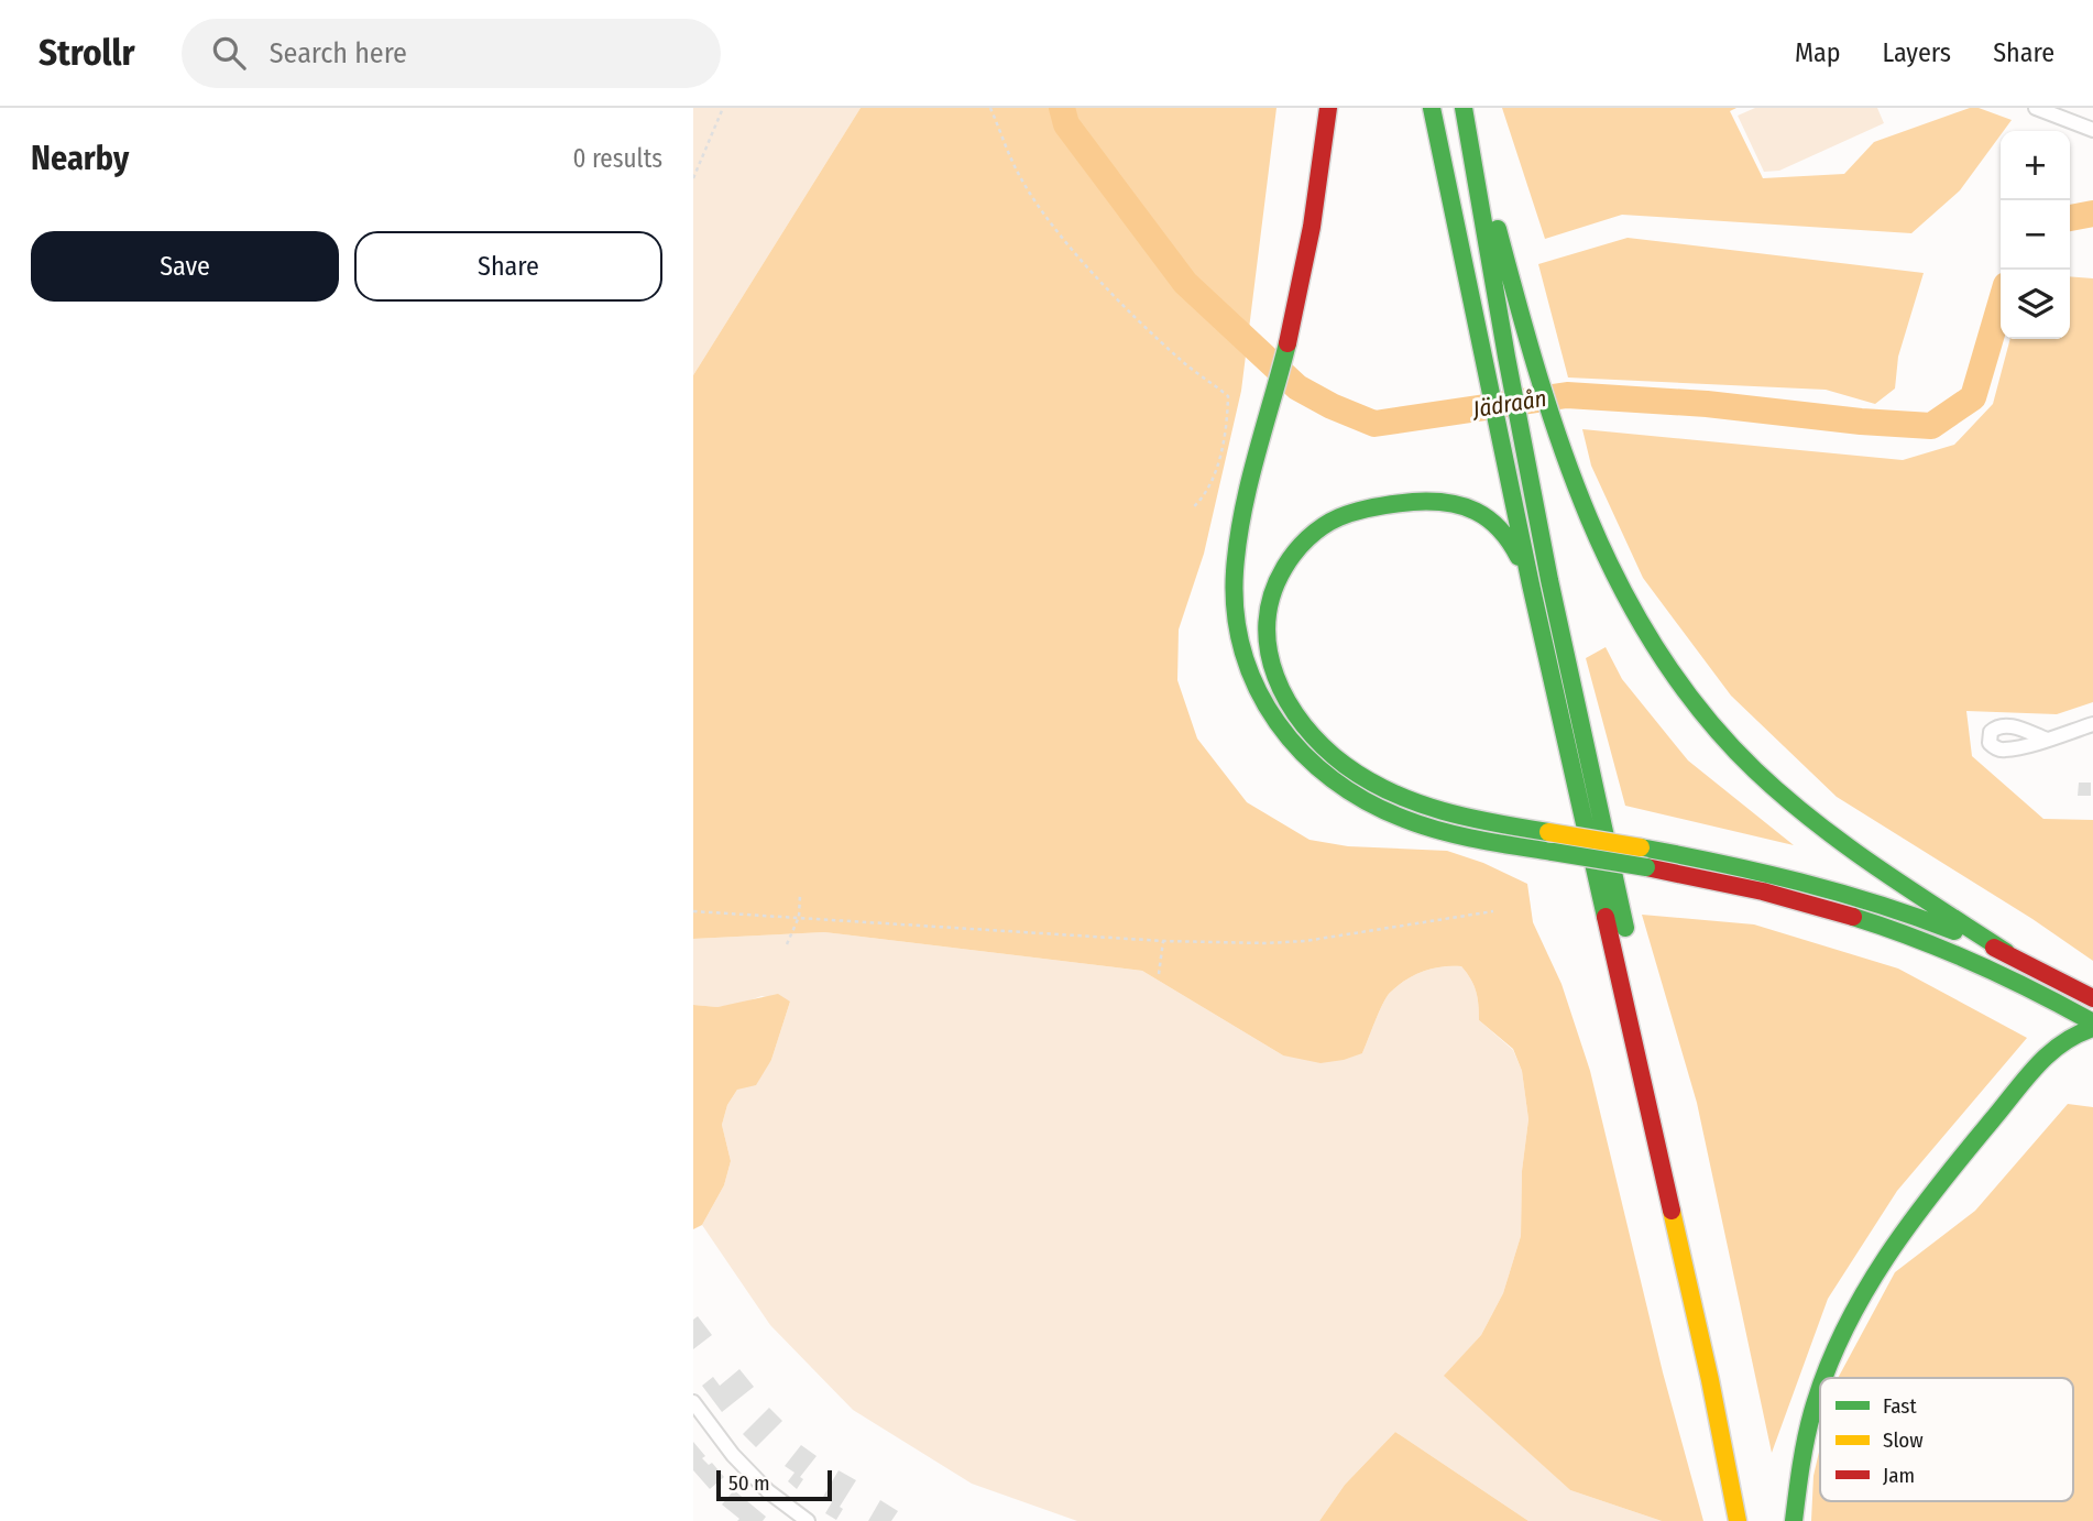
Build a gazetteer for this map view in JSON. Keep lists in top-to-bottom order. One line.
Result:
{"water":["Jädraån"],"legend":["Fast","Slow","Jam"],"scale_bar":"50 m","page":{"header":"Strollr","search":"Search here","nav":["Map","Layers","Share"],"heading":["Nearby","0 results"],"map_buttons":["+","−"],"buttons":["Save","Share"],"scale":"50 m"}}
